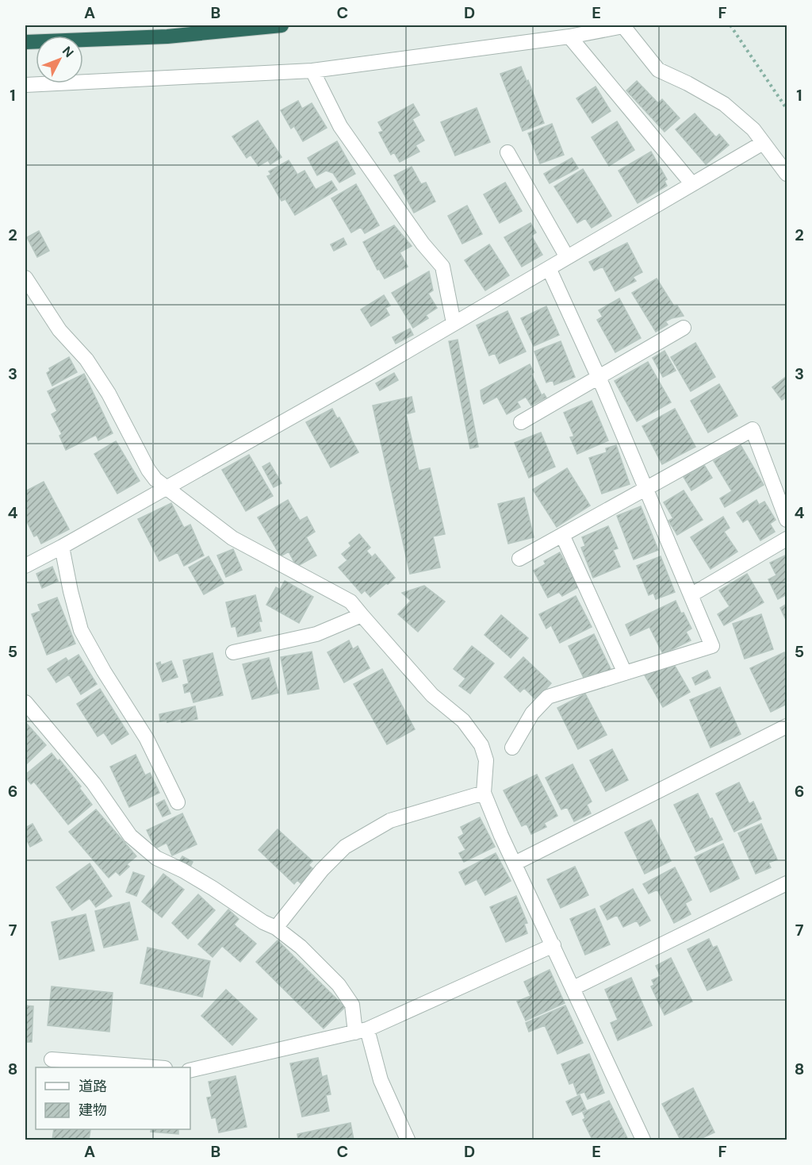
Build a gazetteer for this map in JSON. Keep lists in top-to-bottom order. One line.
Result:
{"legend":["道路","建物"],"north":"top right","grid":{"columns":["A","B","C","D","E","F"],"rows":["1","2","3","4","5","6","7","8"]}}
